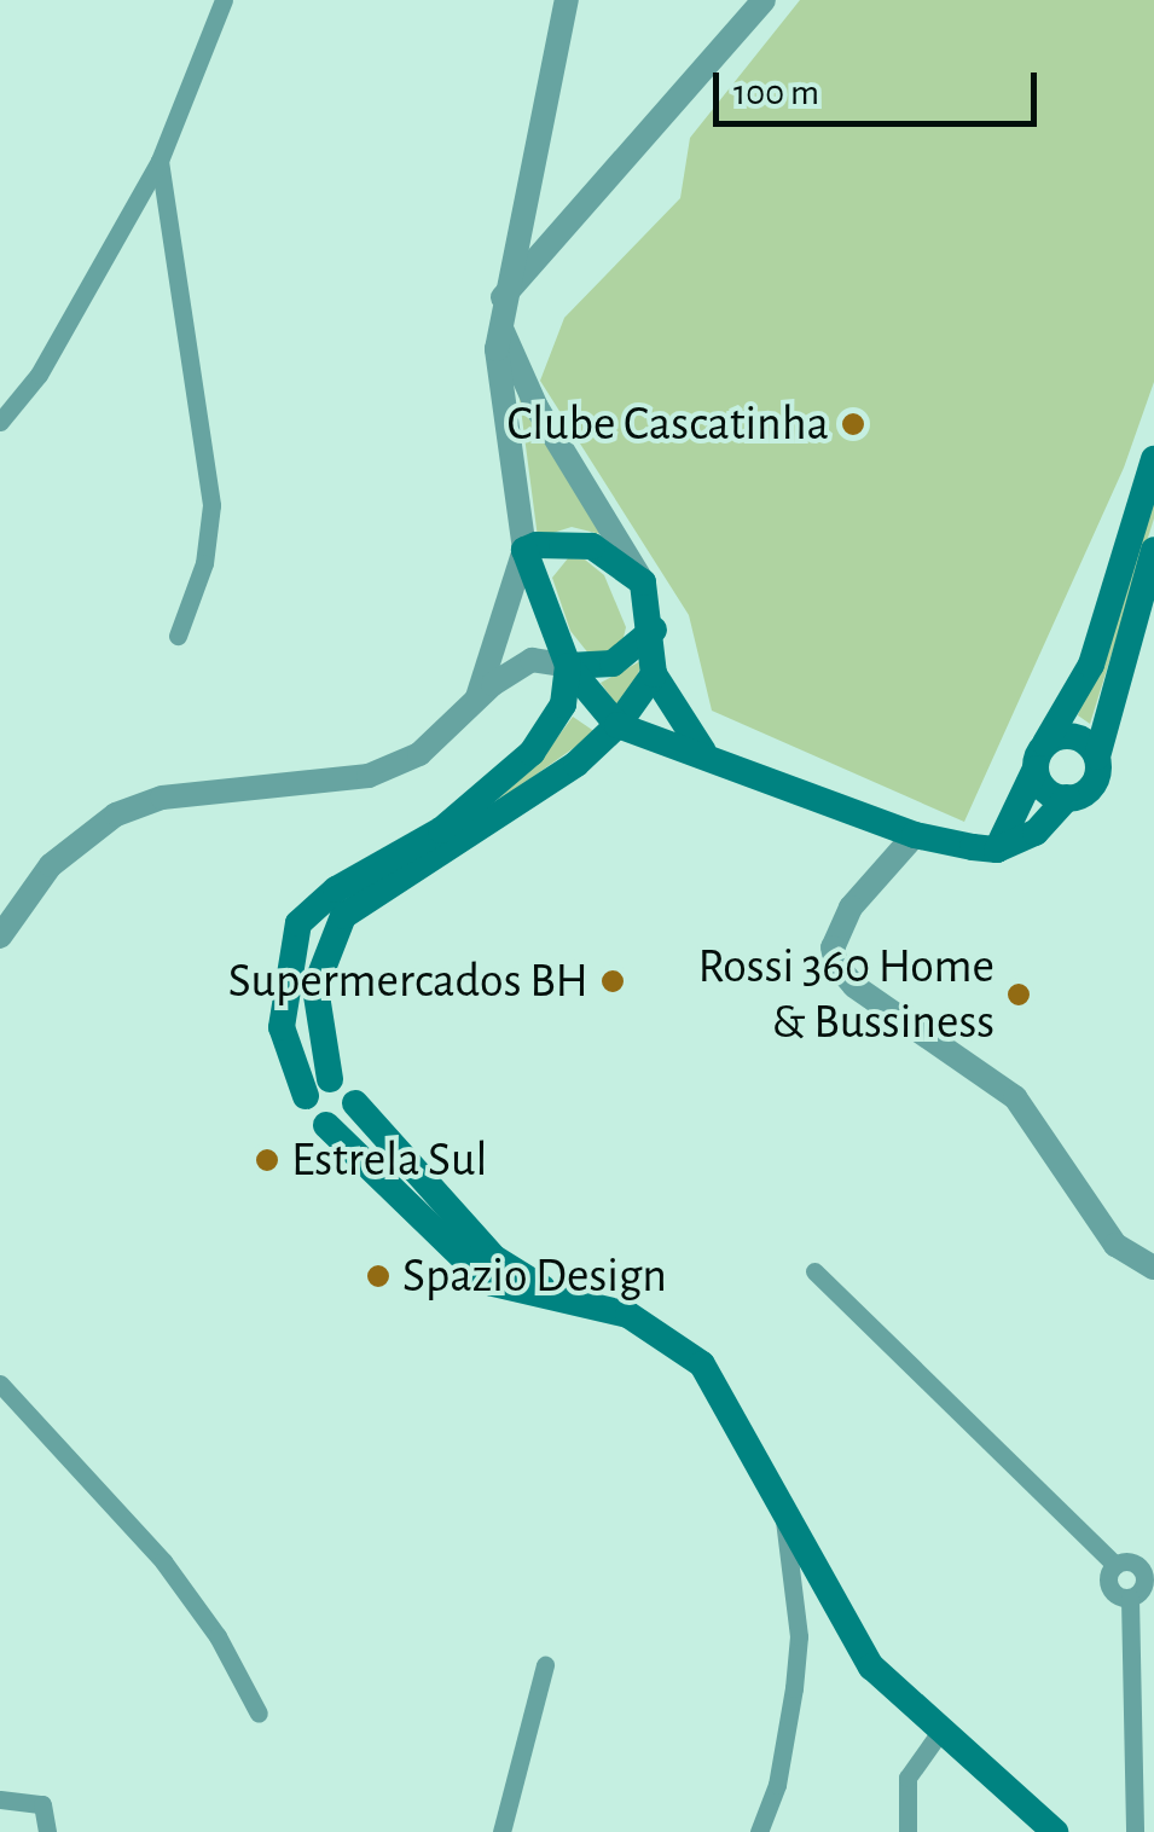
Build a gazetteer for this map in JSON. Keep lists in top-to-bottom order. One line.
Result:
{"places":["Clube Cascatinha","Supermercados BH","Rossi 360 Home & Bussiness","Estrela Sul","Spazio Design"],"scale_bar":"100 m"}
